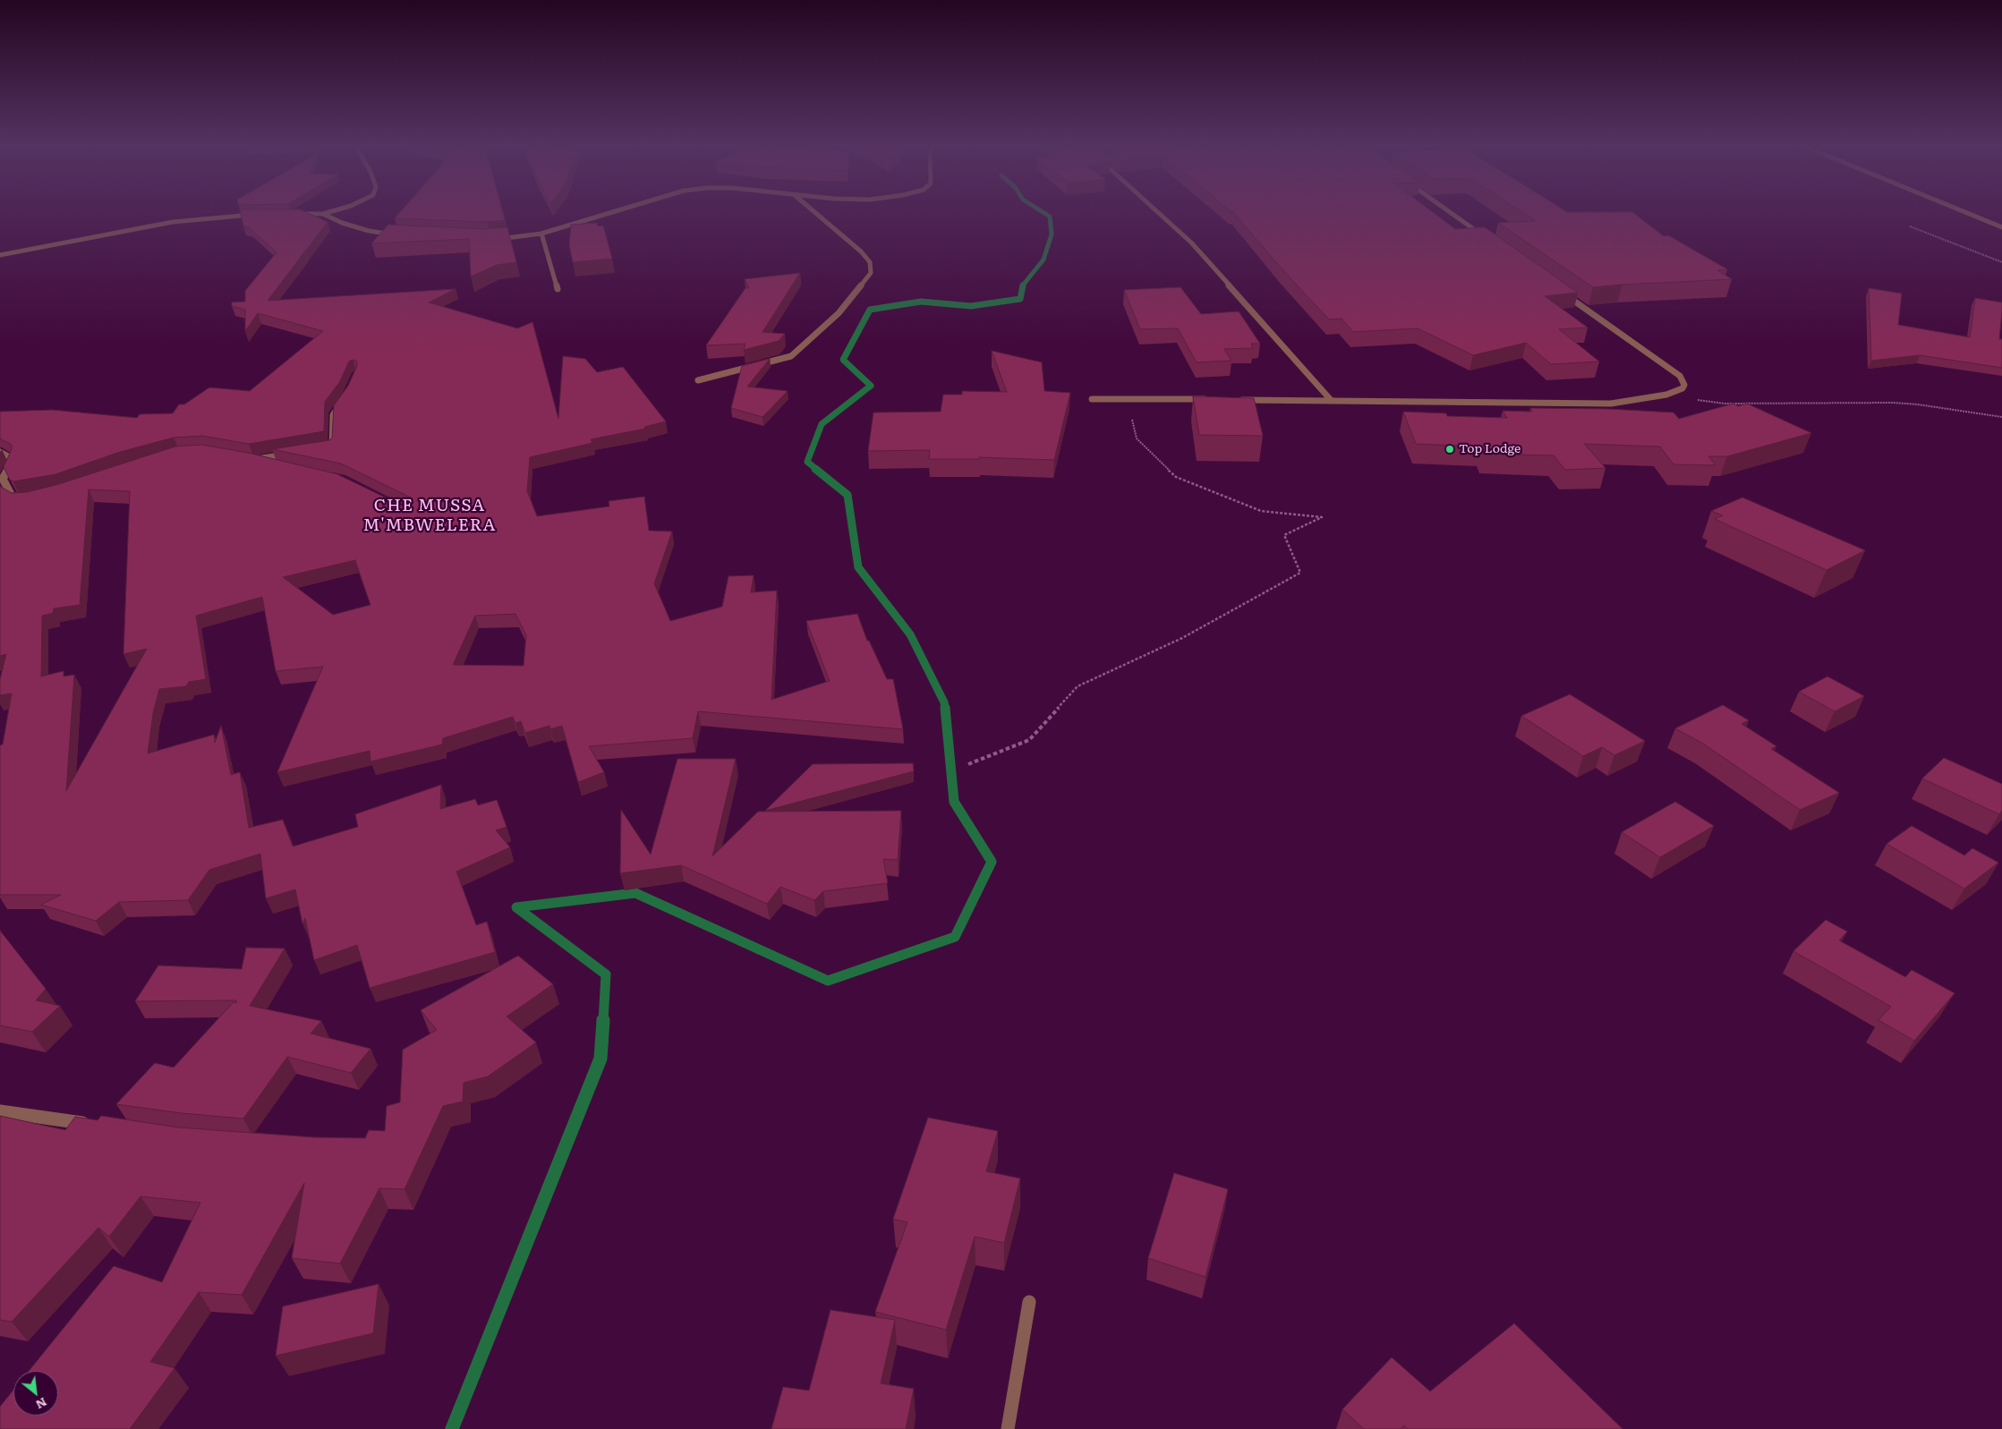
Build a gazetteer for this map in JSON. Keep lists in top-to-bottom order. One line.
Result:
{"districts":["CHE MUSSA M'MBWELERA"],"places":["Top Lodge"],"north":"bottom right"}
